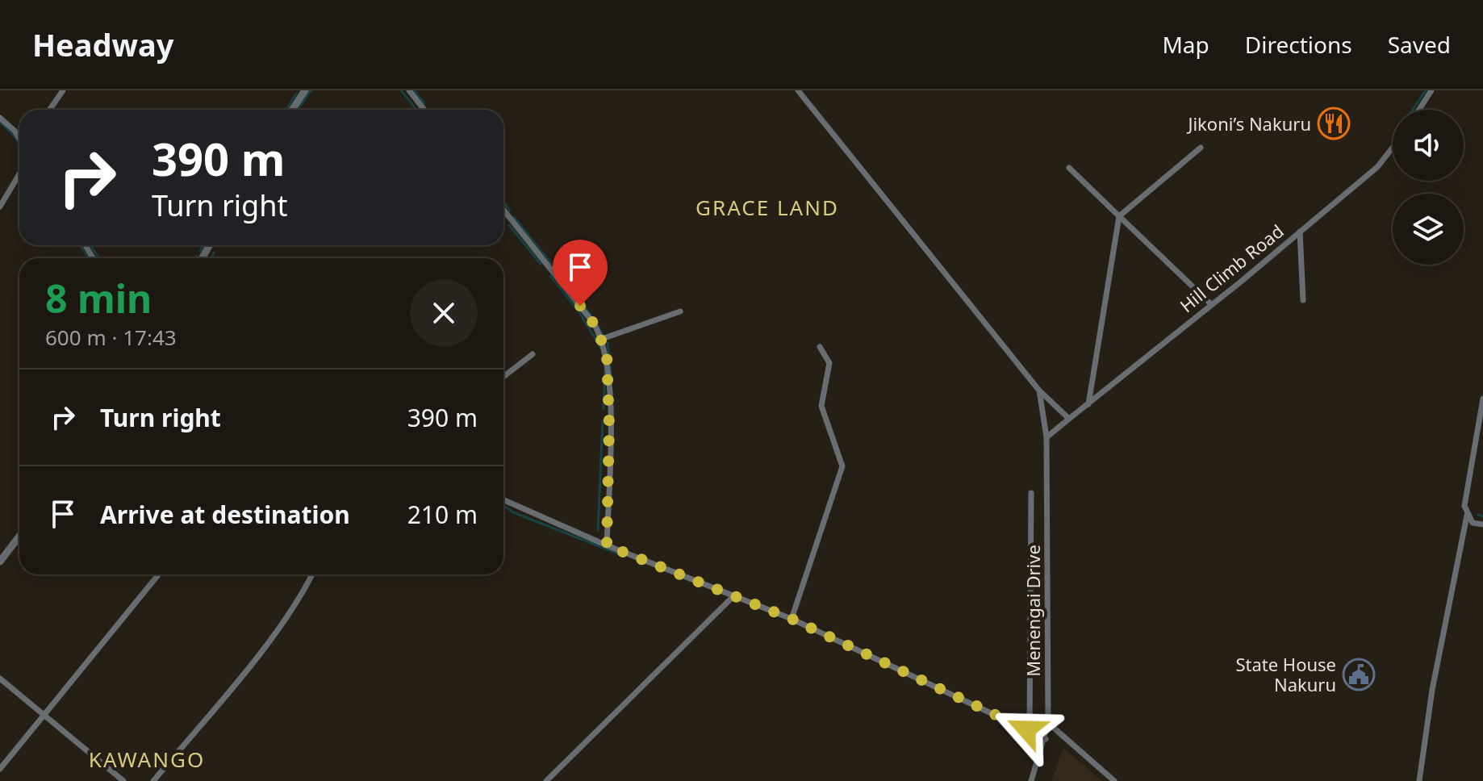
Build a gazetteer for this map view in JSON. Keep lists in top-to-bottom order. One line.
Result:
{"streets":{"street":["Hill Climb Road","Menengai Drive"]},"crossings":[["Hill Climb Road","Menengai Drive"]],"districts":["GRACE LAND","KAWANGO"],"places":{"restaurant":["Jikoni’s Nakuru"],"public building":["State House Nakuru"]},"page":{"header":"Headway","nav":["Map","Directions","Saved"],"turn":["390 m","Turn right"],"heading":["8 min","600 m · 17:43"],"list":[{"name":"Turn right","value":"390 m"},{"name":"Arrive at destination","value":"210 m"}]}}
